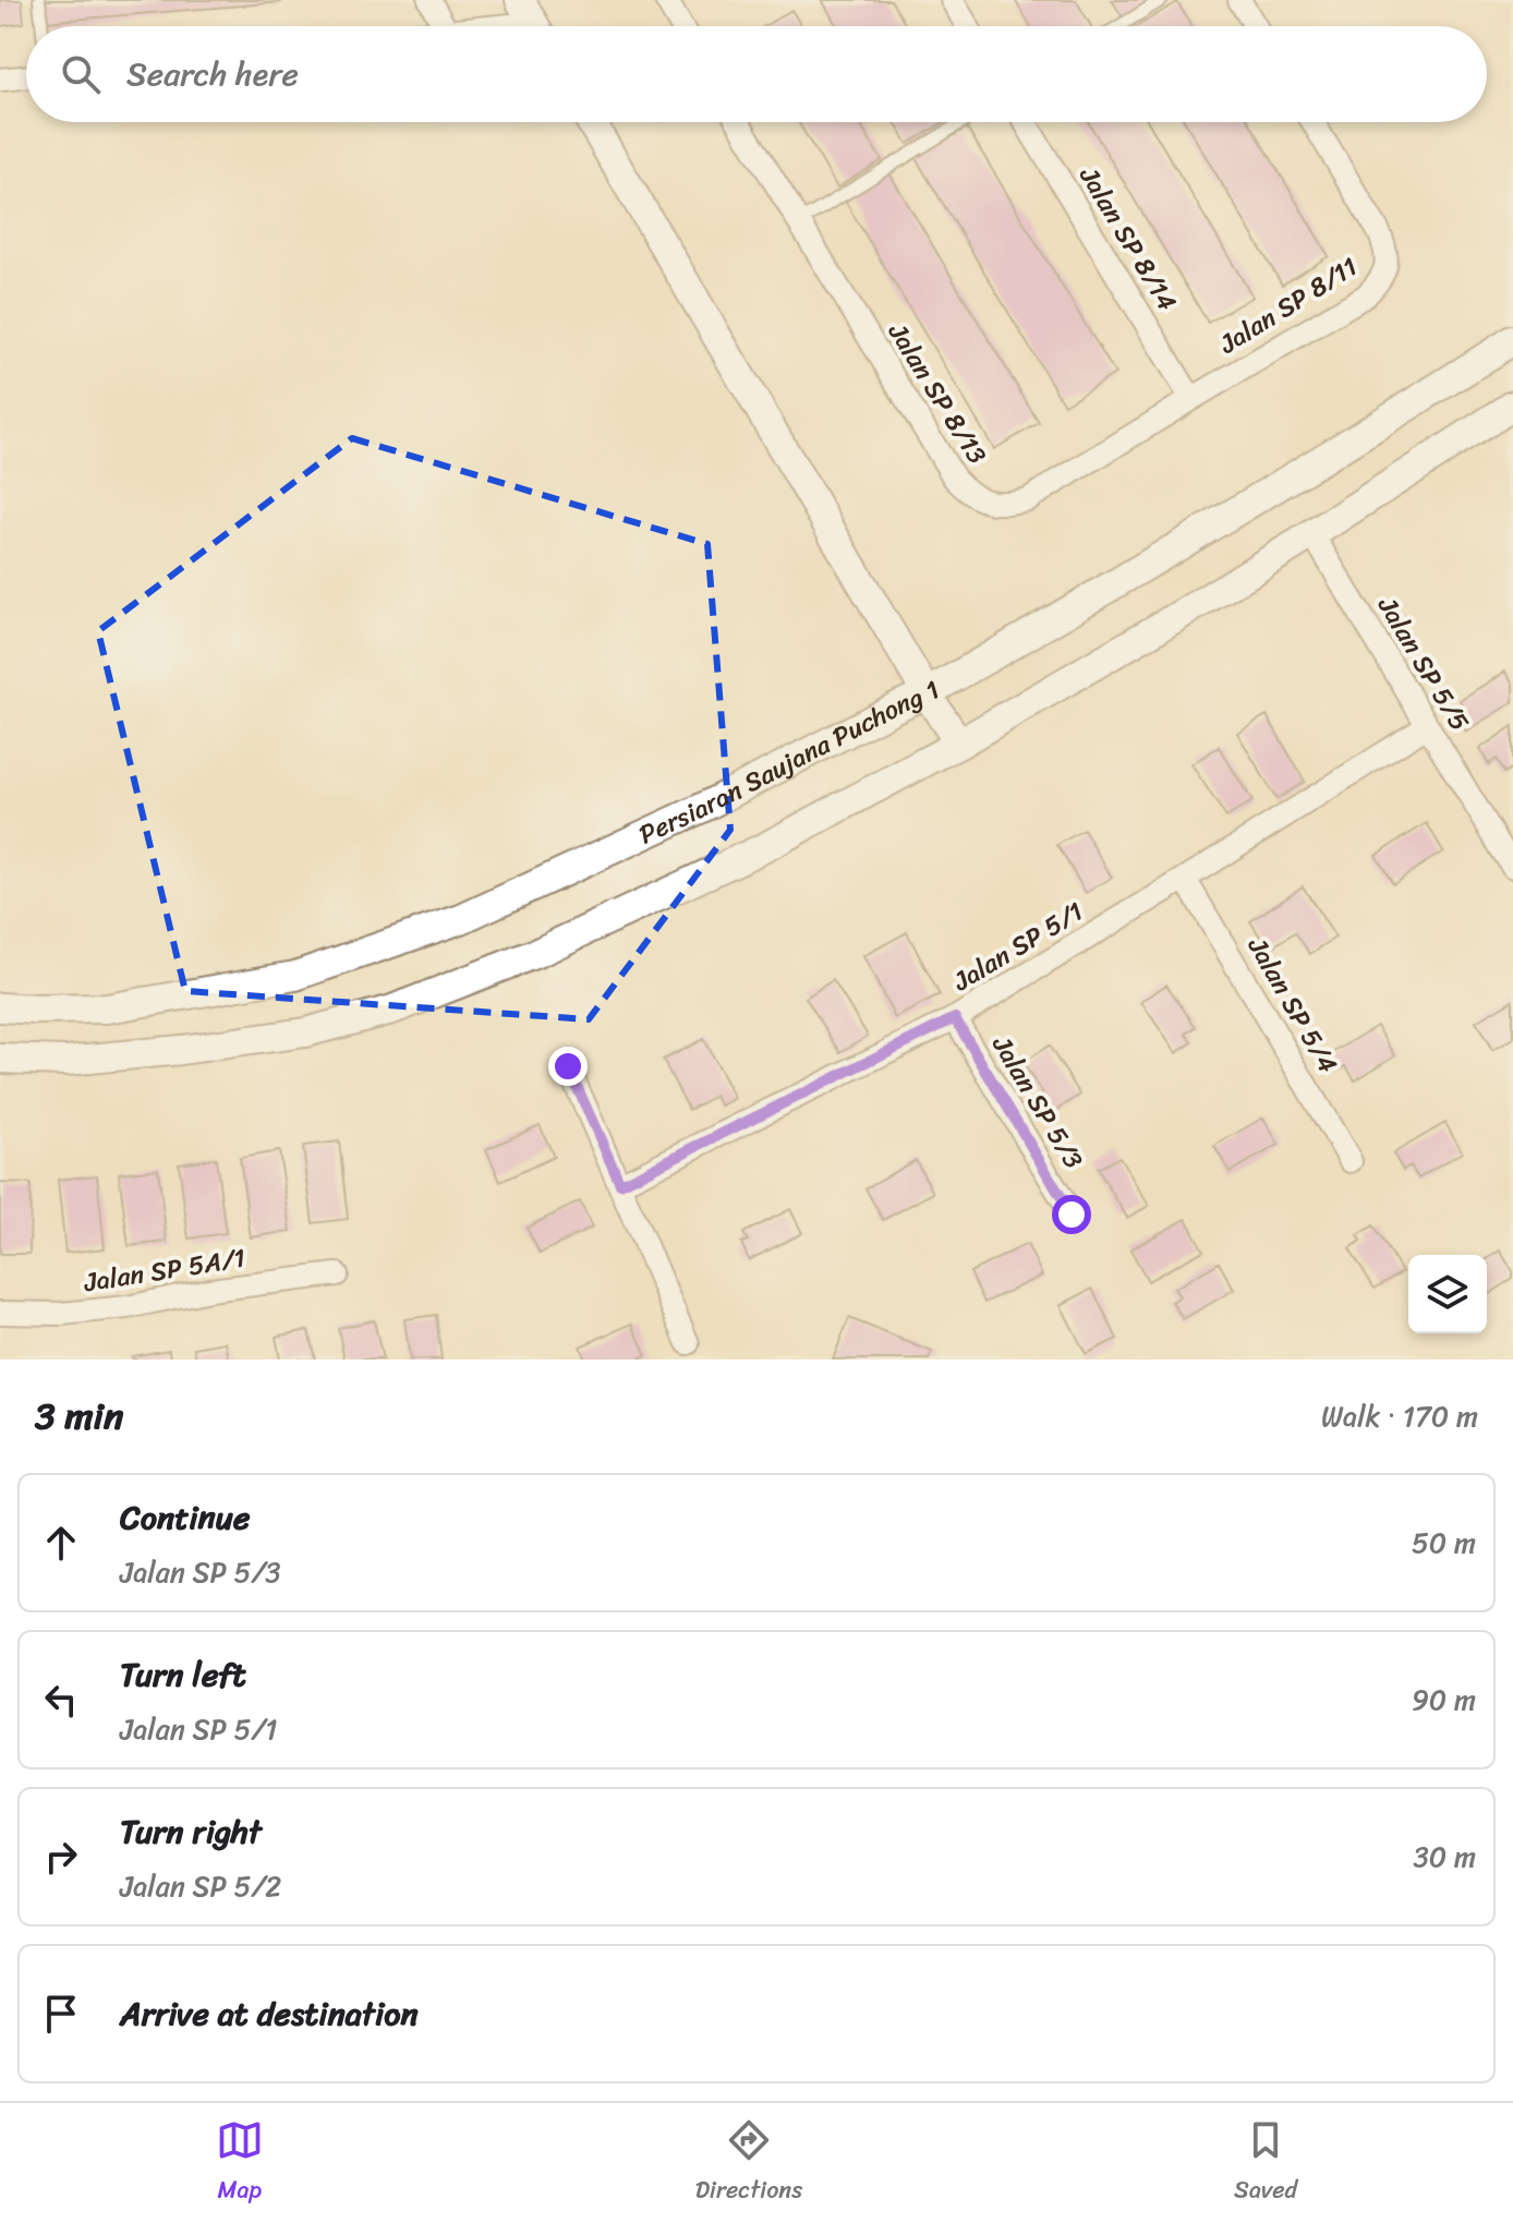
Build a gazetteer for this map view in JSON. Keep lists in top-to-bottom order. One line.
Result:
{"streets":{"street":["Jalan SP 8/14","Jalan SP 8/11","Jalan SP 8/13","Jalan SP 5/5","Persiaran Saujana Puchong 1","Jalan SP 5/1","Jalan SP 5/4","Jalan SP 5/3","Jalan SP 5A/1"]},"crossings":[["Jalan SP 8/14","Jalan SP 8/11"],["Jalan SP 8/14","Jalan SP 8/13"],["Jalan SP 8/11","Jalan SP 8/13"],["Jalan SP 5/5","Jalan SP 5/1"],["Jalan SP 5/1","Jalan SP 5/4"],["Jalan SP 5/1","Jalan SP 5/3"]],"page":{"search":"Search here","heading":["3 min","Walk · 170 m"],"list":[["Continue","Jalan SP 5/3","50 m"],["Turn left","Jalan SP 5/1","90 m"],["Turn right","Jalan SP 5/2","30 m"],"Arrive at destination"],"nav":["Map","Directions","Saved"]}}
